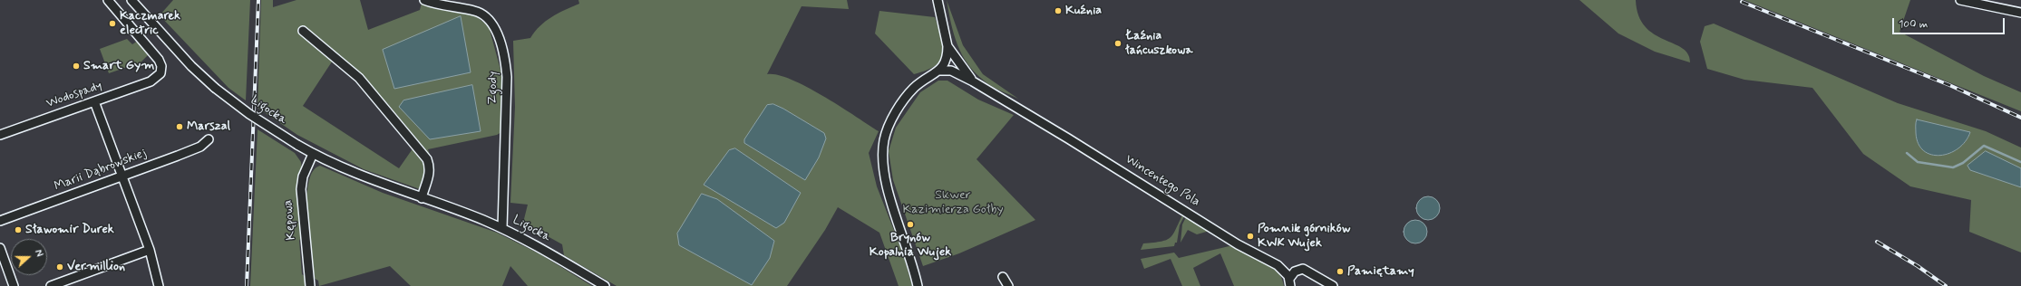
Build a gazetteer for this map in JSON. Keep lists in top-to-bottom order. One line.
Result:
{"streets":{"street":["Zgody","Wodospady","Ligocka","Marii Dąbrowskiej","Wincentego Pola","Kępowa"]},"crossings":[["Zgody","Ligocka"],["Ligocka","Kępowa"]],"parks":["Skwer Kazimierza Gołby"],"places":["Kuźnia","Kaczmarek electric","Łaźnia łańcuszkowa","Smart Gym","Marszal","Brynów Kopalnia Wujek","Sławomir Durek","Pomnik górników KWK Wujek","Vermillion","Pamiętamy"],"scale_bar":"100 m","north":"right"}
